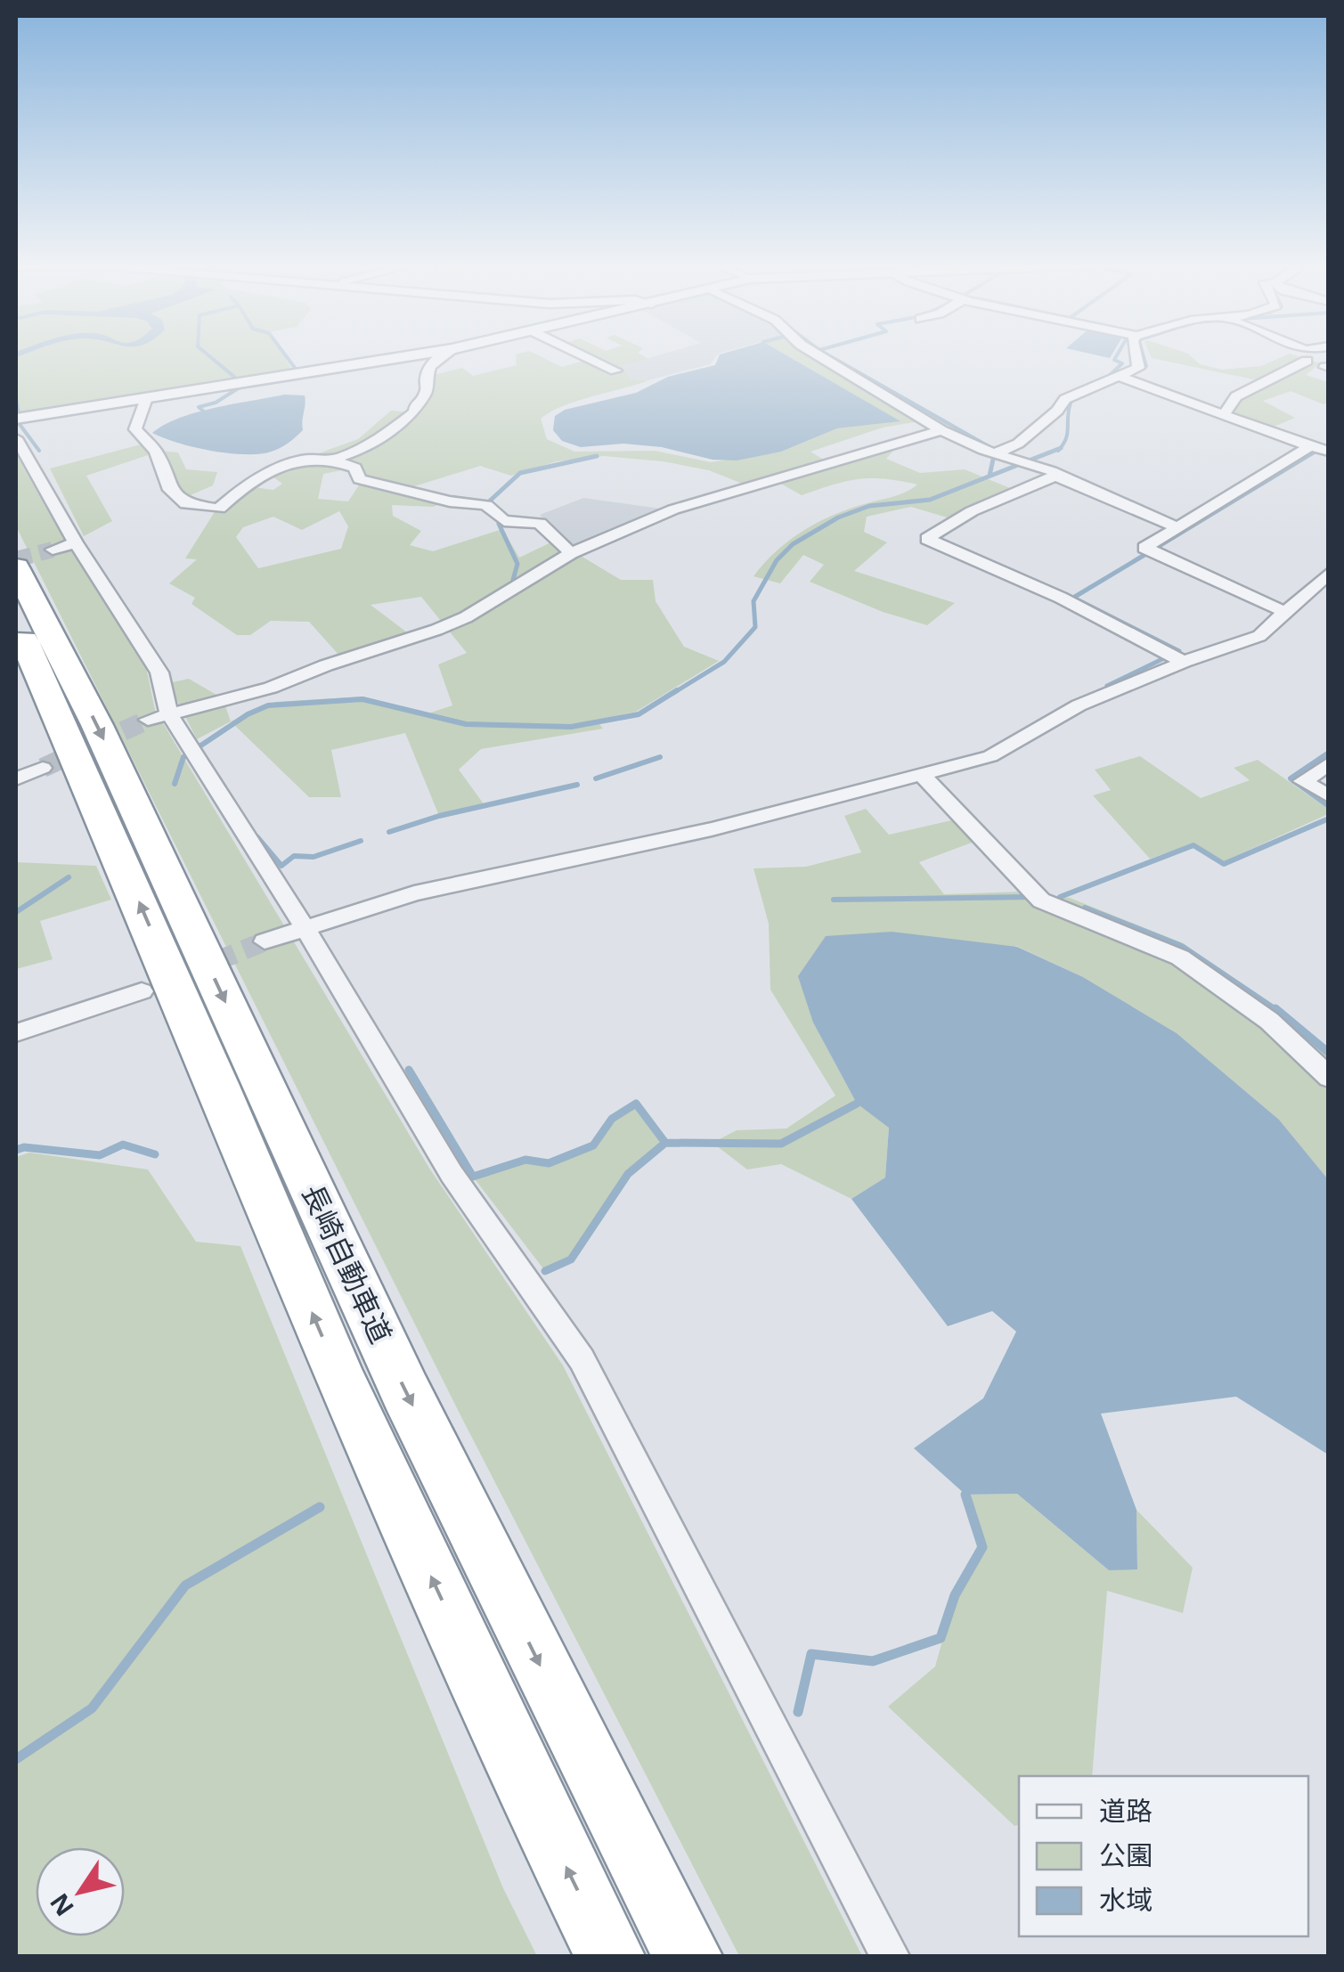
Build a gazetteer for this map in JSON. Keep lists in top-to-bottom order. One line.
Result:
{"streets":{"highway":["長崎自動車道"]},"legend":["道路","公園","水域"],"north":"bottom left"}
